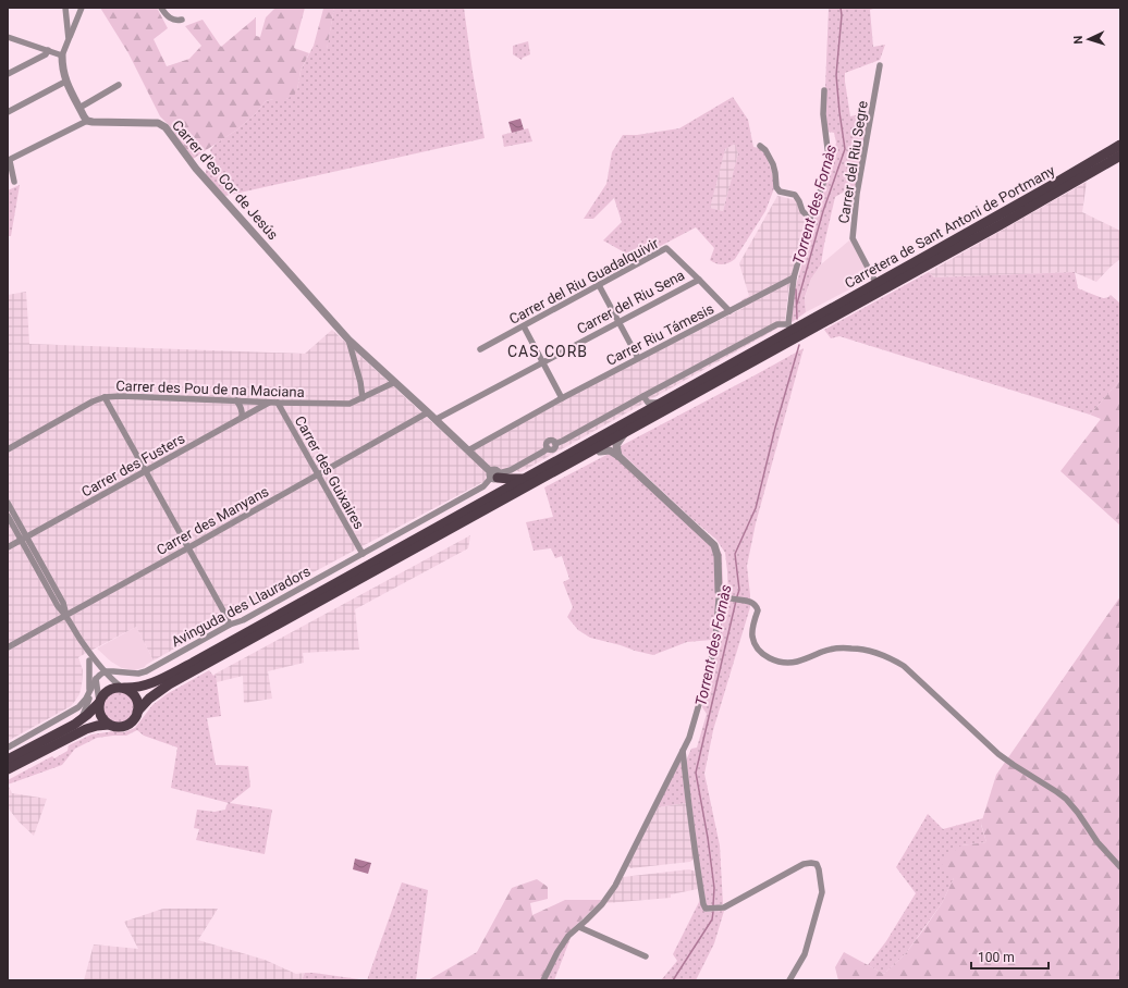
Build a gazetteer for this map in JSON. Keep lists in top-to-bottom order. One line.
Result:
{"streets":{"main road":["Carretera de Sant Antoni de Portmany"],"street":["Carrer del Riu Segre","Carrer d'es Cor de Jesús","Carrer del Riu Guadalquivir","Carrer del Riu Sena","Carrer Riu Támesis","Carrer des Pou de na Maciana","Carrer des Fusters","Carrer des Guixaires","Carrer des Manyans","Avinguda des Llauradors"]},"crossings":[["Carrer del Riu Segre","Carretera de Sant Antoni de Portmany"],["Carrer d'es Cor de Jesús","Carrer del Riu Sena"],["Carrer d'es Cor de Jesús","Carrer Riu Támesis"],["Carrer d'es Cor de Jesús","Carrer des Pou de na Maciana"],["Carrer d'es Cor de Jesús","Carrer des Manyans"],["Carrer d'es Cor de Jesús","Avinguda des Llauradors"],["Carrer del Riu Guadalquivir","Carrer del Riu Sena"],["Carrer del Riu Guadalquivir","Carrer Riu Támesis"],["Carrer des Pou de na Maciana","Carrer des Fusters"],["Carrer des Pou de na Maciana","Carrer des Guixaires"],["Carrer des Guixaires","Carrer des Manyans"],["Carrer des Guixaires","Avinguda des Llauradors"]],"districts":["CAS CORB"],"water":["Torrent des Fornàs"],"scale_bar":"100 m","north":"left"}
